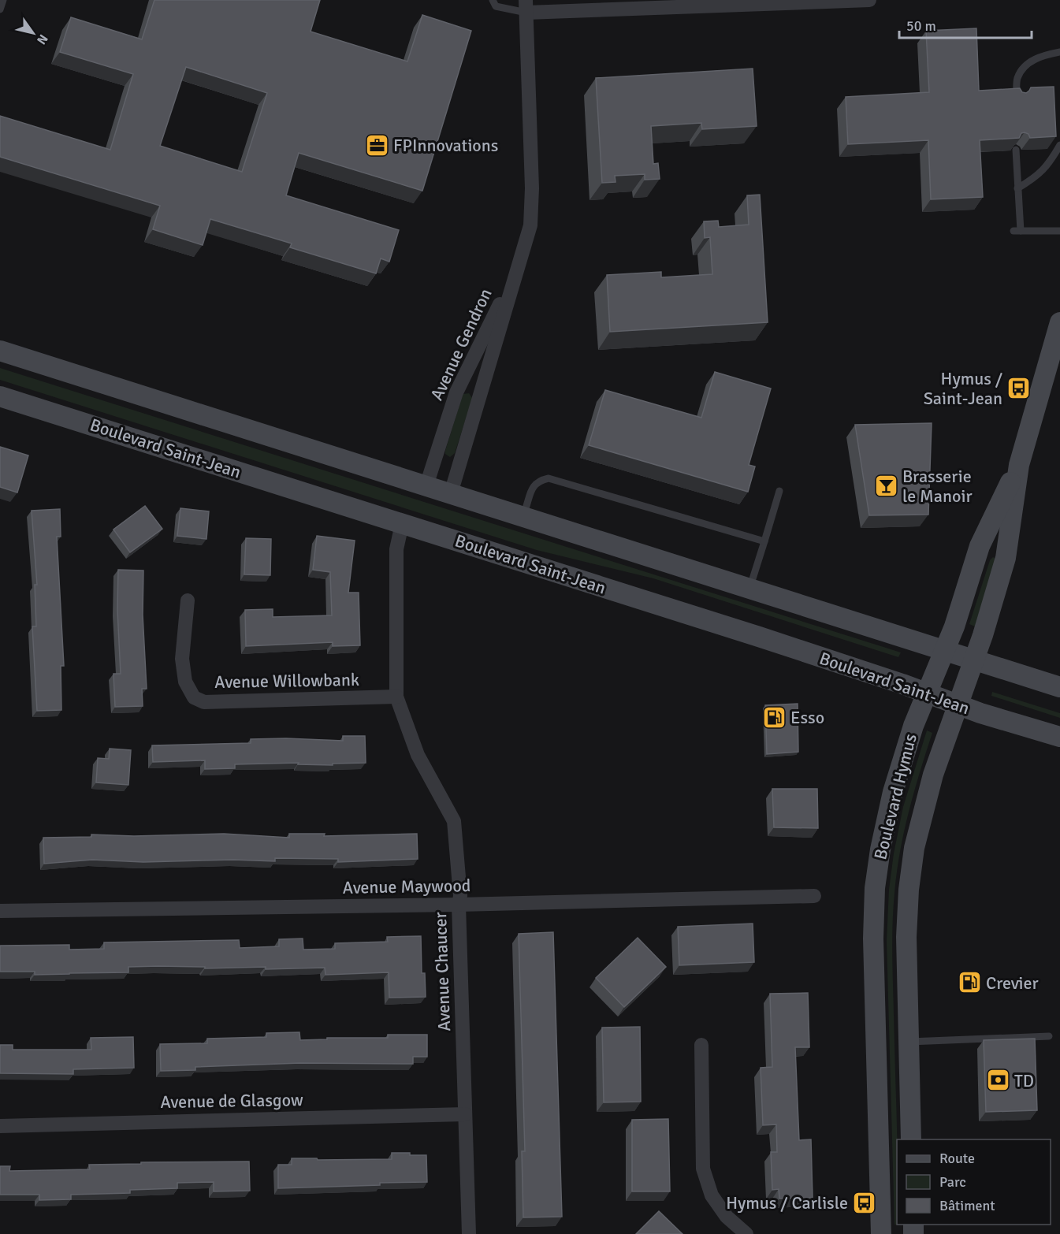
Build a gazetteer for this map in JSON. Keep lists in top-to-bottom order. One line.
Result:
{"streets":{"main road":["Boulevard Saint-Jean","Boulevard Hymus"],"street":["Avenue Gendron","Avenue Willowbank","Avenue Maywood","Avenue Chaucer","Avenue de Glasgow"]},"crossings":[["Boulevard Saint-Jean","Boulevard Hymus"],["Boulevard Saint-Jean","Avenue Chaucer"],["Avenue Willowbank","Avenue Chaucer"],["Avenue Maywood","Avenue Chaucer"],["Avenue Chaucer","Avenue de Glasgow"]],"places":{"office":["FPInnovations"],"bus stop":["Hymus / Saint-Jean","Hymus / Carlisle"],"bar":["Brasserie le Manoir"],"fuel station":["Esso","Crevier"],"bank":["TD"]},"legend":["Route","Parc","Bâtiment"],"scale_bar":"50 m","north":"bottom right"}
